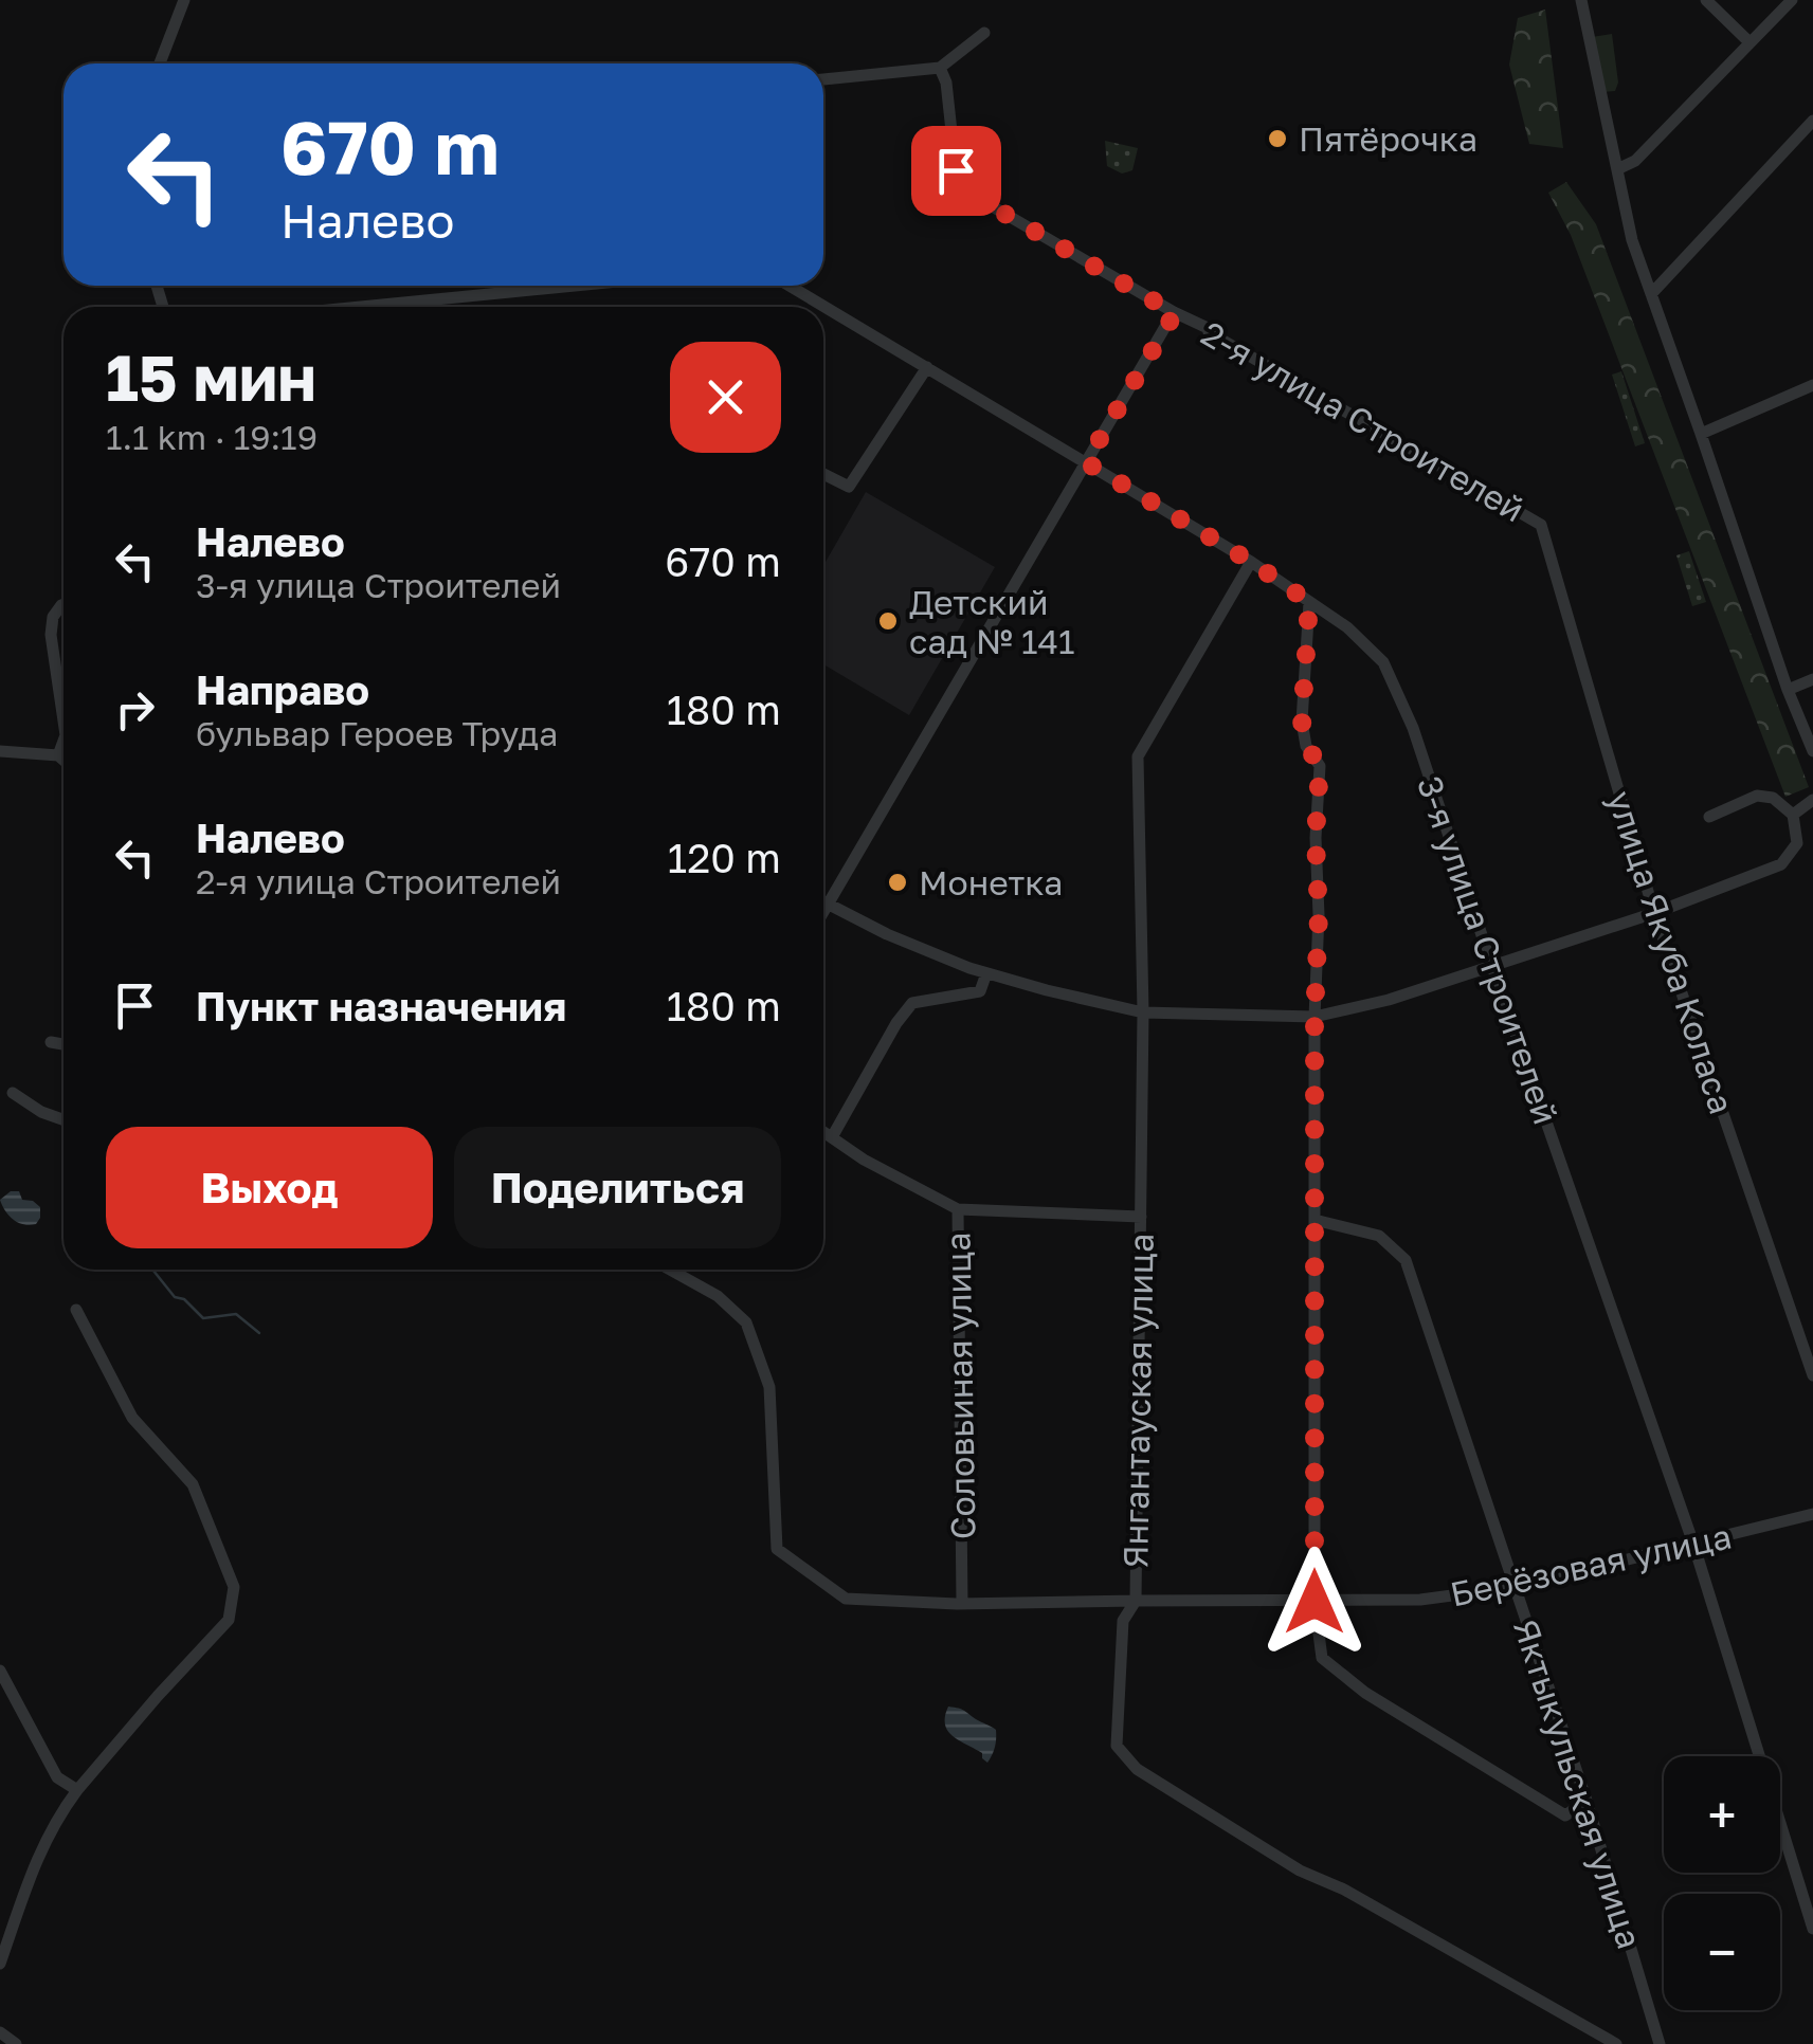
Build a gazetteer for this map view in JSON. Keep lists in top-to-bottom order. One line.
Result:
{"streets":{"street":["2-я улица Строителей","3-я улица Строителей","улица Якуба Коласа","Соловьиная улица","Янгантауская улица","Берёзовая улица","Яктыкульская улица"]},"crossings":[["2-я улица Строителей","улица Якуба Коласа"],["3-я улица Строителей","Янгантауская улица"],["3-я улица Строителей","Берёзовая улица"],["Соловьиная улица","Берёзовая улица"],["Янгантауская улица","Берёзовая улица"],["Берёзовая улица","Яктыкульская улица"]],"places":["Пятёрочка","Детский сад № 141","Монетка"],"page":{"turn":["670 m","Налево"],"heading":["15 мин","1.1 km · 19:19"],"list":[{"name":"Налево","note":"3-я улица Строителей","value":"670 m"},{"name":"Направо","note":"бульвар Героев Труда","value":"180 m"},{"name":"Налево","note":"2-я улица Строителей","value":"120 m"},{"name":"Пункт назначения","value":"180 m"}],"buttons":["Выход","Поделиться"],"map_buttons":["+","−"]}}
